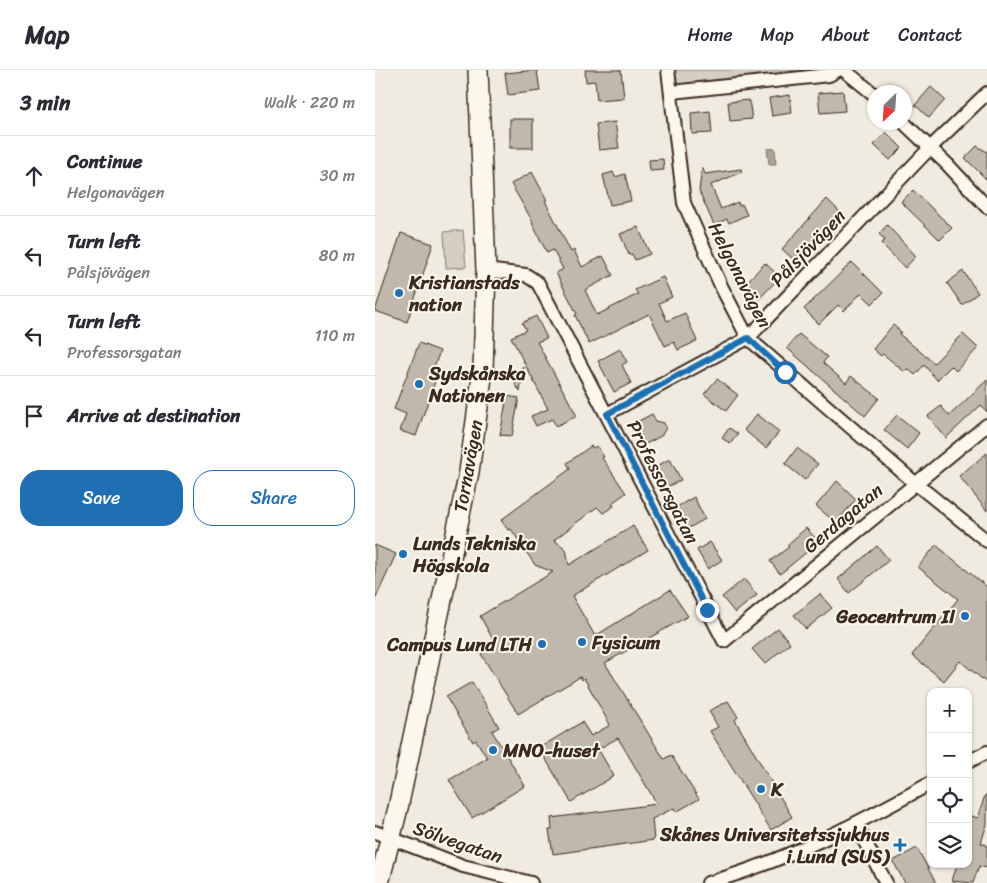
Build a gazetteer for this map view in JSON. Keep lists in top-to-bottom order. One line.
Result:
{"streets":{"main road":["Tornavägen"],"street":["Pålsjövägen","Helgonavägen","Professorsgatan","Gerdagatan","Sölvegatan"]},"crossings":[["Pålsjövägen","Helgonavägen"],["Pålsjövägen","Professorsgatan"],["Helgonavägen","Gerdagatan"],["Tornavägen","Professorsgatan"],["Tornavägen","Sölvegatan"],["Professorsgatan","Gerdagatan"]],"places":{"other":["Kristianstads nation","Sydskånska Nationen","Lunds Tekniska Högskola","Geocentrum II","Fysicum","Campus Lund LTH","MNO-huset","K"],"health":["Skånes Universitetssjukhus i Lund (SUS)"]},"north":"bottom left","page":{"header":"Map","nav":["Home","Map","About","Contact"],"heading":["3 min","Walk · 220 m"],"list":[["Continue","Helgonavägen","30 m"],["Turn left","Pålsjövägen","80 m"],["Turn left","Professorsgatan","110 m"],"Arrive at destination"],"buttons":["Save","Share"],"map_buttons":["+","−"]}}
